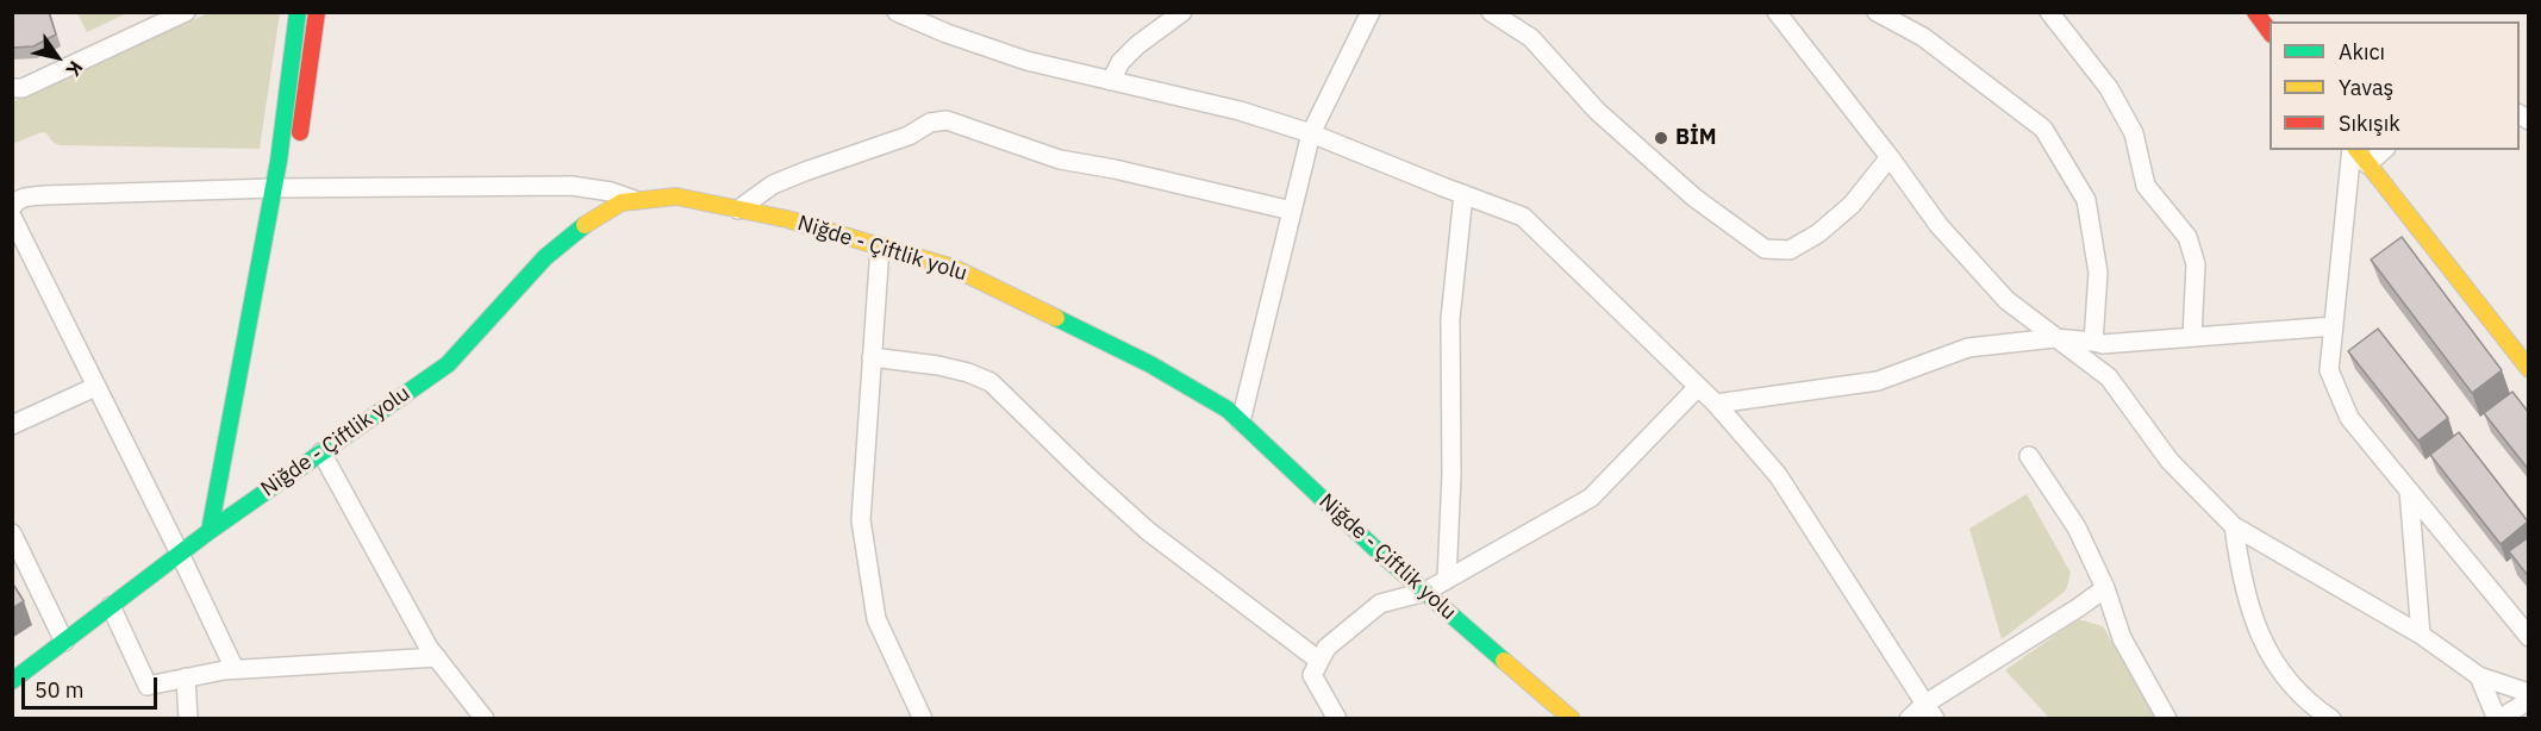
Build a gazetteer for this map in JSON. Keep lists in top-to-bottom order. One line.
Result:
{"streets":{"main road":["Niğde - Çiftlik yolu"]},"places":["BİM"],"legend":["Akıcı","Yavaş","Sıkışık"],"scale_bar":"50 m","north":"bottom right"}
